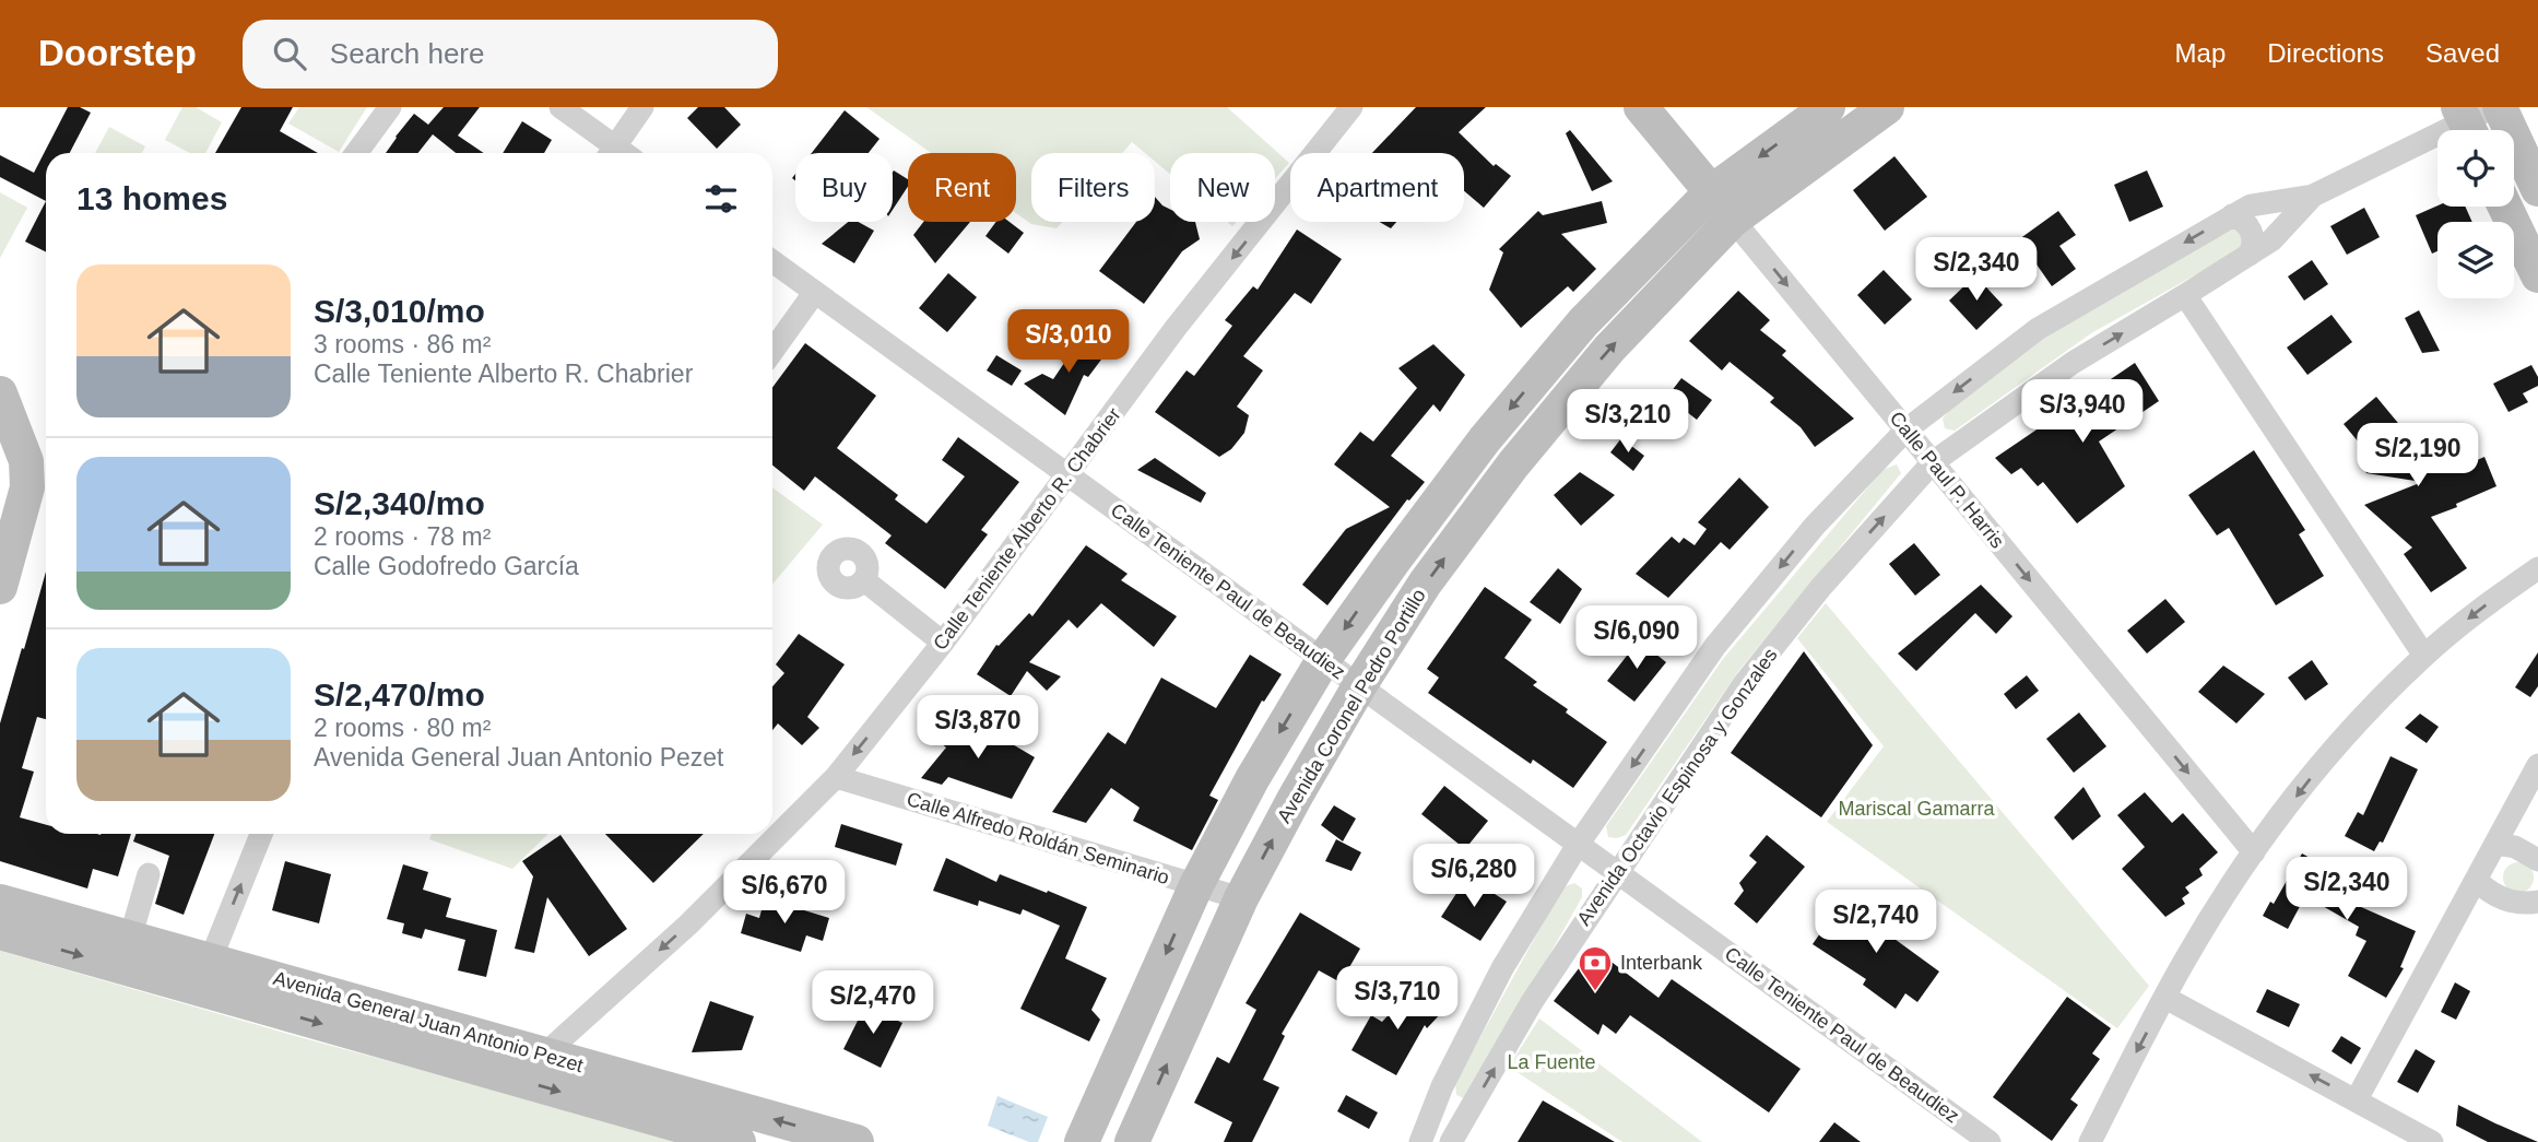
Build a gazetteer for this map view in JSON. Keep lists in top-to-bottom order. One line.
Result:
{"streets":{"main road":["Calle Paul P. Harris","Avenida Coronel Pedro Portillo","Avenida General Juan Antonio Pezet"],"street":["Calle Teniente Alberto R. Chabrier","Calle Teniente Paul de Beaudiez","Avenida Octavio Espinosa y Gonzales","Calle Alfredo Roldán Seminario"]},"crossings":[["Calle Paul P. Harris","Avenida Coronel Pedro Portillo"],["Calle Paul P. Harris","Avenida Octavio Espinosa y Gonzales"],["Calle Teniente Alberto R. Chabrier","Calle Teniente Paul de Beaudiez"],["Calle Teniente Alberto R. Chabrier","Calle Alfredo Roldán Seminario"],["Calle Teniente Alberto R. Chabrier","Avenida General Juan Antonio Pezet"],["Calle Teniente Paul de Beaudiez","Avenida Coronel Pedro Portillo"],["Calle Teniente Paul de Beaudiez","Avenida Octavio Espinosa y Gonzales"],["Avenida Coronel Pedro Portillo","Calle Alfredo Roldán Seminario"]],"one_way":["Calle Paul P. Harris","Calle Teniente Alberto R. Chabrier"],"parks":["Mariscal Gamarra","La Fuente"],"places":{"bank":["Interbank"]},"page":{"header":"Doorstep","search":"Search here","nav":["Map","Directions","Saved"],"chip":["Buy","Rent","Filters","New","Apartment"],"heading":"13 homes","price":["S/2,340","S/3,010","S/3,940","S/3,210","S/2,190","S/6,090","S/3,870","S/6,280","S/2,340","S/6,670","S/2,740","S/3,710","S/2,470"],"list":[{"name":"S/3,010/mo","note":"3 rooms · 86 m² · Calle Teniente Alberto R. Chabrier"},{"name":"S/2,340/mo","note":"2 rooms · 78 m² · Calle Godofredo García"},{"name":"S/2,470/mo","note":"2 rooms · 80 m² · Avenida General Juan Antonio Pezet"}]}}
